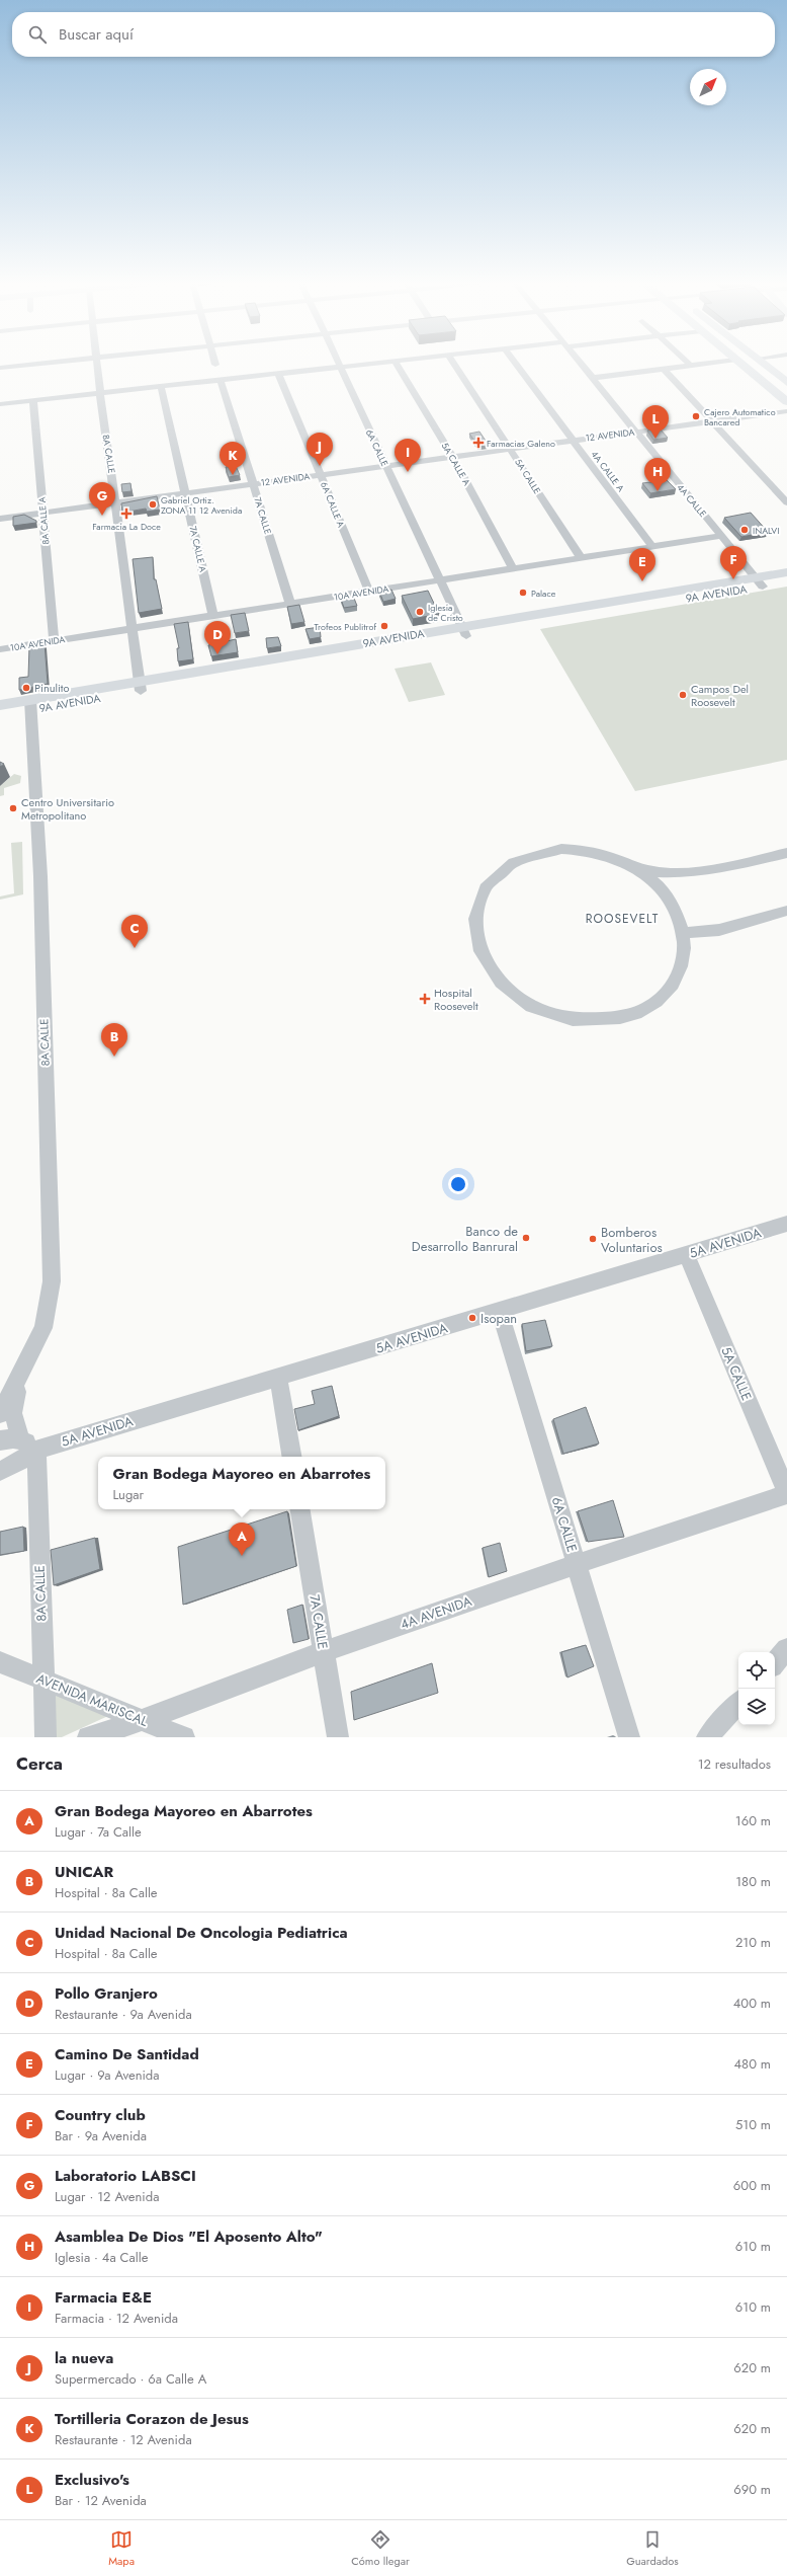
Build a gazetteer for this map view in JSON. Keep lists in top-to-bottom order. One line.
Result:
{"streets":{"main road":["9A AVENIDA"],"street":["12 AVENIDA","6A CALLE","8A CALLE","5A CALLE A","4A CALLE A","5A CALLE","4A CALLE","6A CALLE A","7A CALLE","8A CALLE A","7A CALLE A","10A AVENIDA","5A AVENIDA","4A AVENIDA","AVENIDA MARISCAL"]},"crossings":[["12 AVENIDA","6A CALLE"],["12 AVENIDA","8A CALLE"],["12 AVENIDA","5A CALLE A"],["12 AVENIDA","4A CALLE A"],["12 AVENIDA","5A CALLE"],["12 AVENIDA","4A CALLE"],["12 AVENIDA","6A CALLE A"],["12 AVENIDA","7A CALLE"],["12 AVENIDA","8A CALLE A"],["12 AVENIDA","7A CALLE A"],["6A CALLE","10A AVENIDA"],["6A CALLE","9A AVENIDA"],["6A CALLE","5A AVENIDA"],["6A CALLE","4A AVENIDA"],["8A CALLE","10A AVENIDA"],["8A CALLE","9A AVENIDA"],["8A CALLE","5A AVENIDA"],["8A CALLE","AVENIDA MARISCAL"],["5A CALLE A","10A AVENIDA"],["4A CALLE A","10A AVENIDA"],["5A CALLE","10A AVENIDA"],["5A CALLE","5A AVENIDA"],["5A CALLE","4A AVENIDA"],["4A CALLE","10A AVENIDA"],["4A CALLE","9A AVENIDA"],["6A CALLE A","10A AVENIDA"],["7A CALLE","10A AVENIDA"],["7A CALLE","4A AVENIDA"],["8A CALLE A","10A AVENIDA"],["7A CALLE A","10A AVENIDA"],["4A AVENIDA","AVENIDA MARISCAL"]],"districts":["ROOSEVELT"],"places":{"other":["Cajero Automatico Bancared","Gabriel Ortiz. ZONA 11 12 Avenida","INALVI","Palace","Iglesia de Cristo","Trofeos Publitrof","Pinulito","Campos Del Roosevelt","Centro Universitario Metropolitano","Banco de Desarrollo Banrural","Bomberos Voluntarios","Isopan"],"health":["Farmacias Galeno","Farmacia La Doce","Hospital Roosevelt"]},"north":"top right","page":{"search":"Buscar aquí","pins":["L","J","I","K","H","G","F","E","D","C","B","A"],"popup":["Gran Bodega Mayoreo en Abarrotes","Lugar"],"heading":["Cerca","12 resultados"],"list":[{"mark":"A","name":"Gran Bodega Mayoreo en Abarrotes","note":"Lugar · 7a Calle","value":"160 m"},{"mark":"B","name":"UNICAR","note":"Hospital · 8a Calle","value":"180 m"},{"mark":"C","name":"Unidad Nacional De Oncologia Pediatrica","note":"Hospital · 8a Calle","value":"210 m"},{"mark":"D","name":"Pollo Granjero","note":"Restaurante · 9a Avenida","value":"400 m"},{"mark":"E","name":"Camino De Santidad","note":"Lugar · 9a Avenida","value":"480 m"},{"mark":"F","name":"Country club","note":"Bar · 9a Avenida","value":"510 m"},{"mark":"G","name":"Laboratorio LABSCI","note":"Lugar · 12 Avenida","value":"600 m"},{"mark":"H","name":"Asamblea De Dios \"El Aposento Alto\"","note":"Iglesia · 4a Calle","value":"610 m"},{"mark":"I","name":"Farmacia E&E","note":"Farmacia · 12 Avenida","value":"610 m"},{"mark":"J","name":"la nueva","note":"Supermercado · 6a Calle A","value":"620 m"},{"mark":"K","name":"Tortilleria Corazon de Jesus","note":"Restaurante · 12 Avenida","value":"620 m"},{"mark":"L","name":"Exclusivo's","note":"Bar · 12 Avenida","value":"690 m"}],"nav":["Mapa","Cómo llegar","Guardados"]}}
